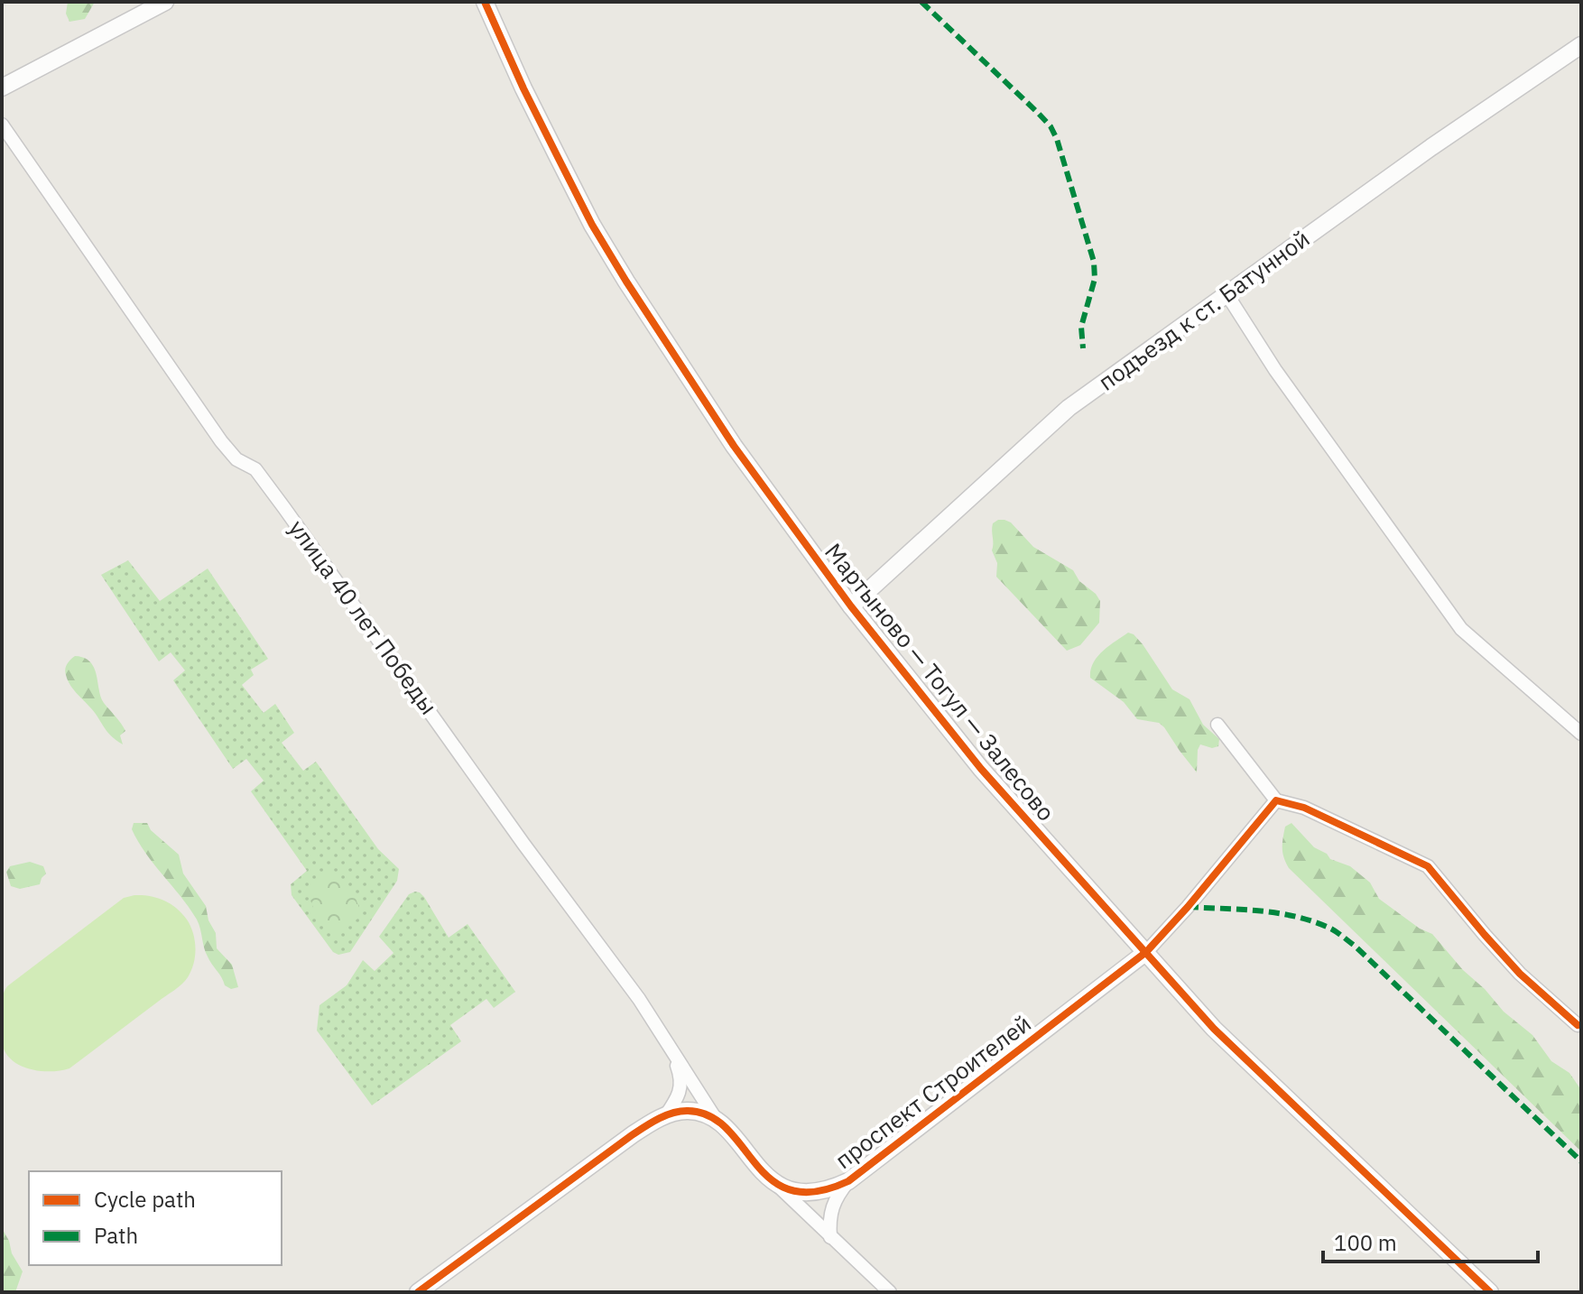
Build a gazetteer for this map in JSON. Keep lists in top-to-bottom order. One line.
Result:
{"streets":{"street":["подъезд к ст. Батунной","улица 40 лет Победы","Мартыново — Тогул — Залесово","проспект Строителей"]},"crossings":[["подъезд к ст. Батунной","Мартыново — Тогул — Залесово"],["Мартыново — Тогул — Залесово","проспект Строителей"]],"legend":["Cycle path","Path"],"scale_bar":"100 m"}
